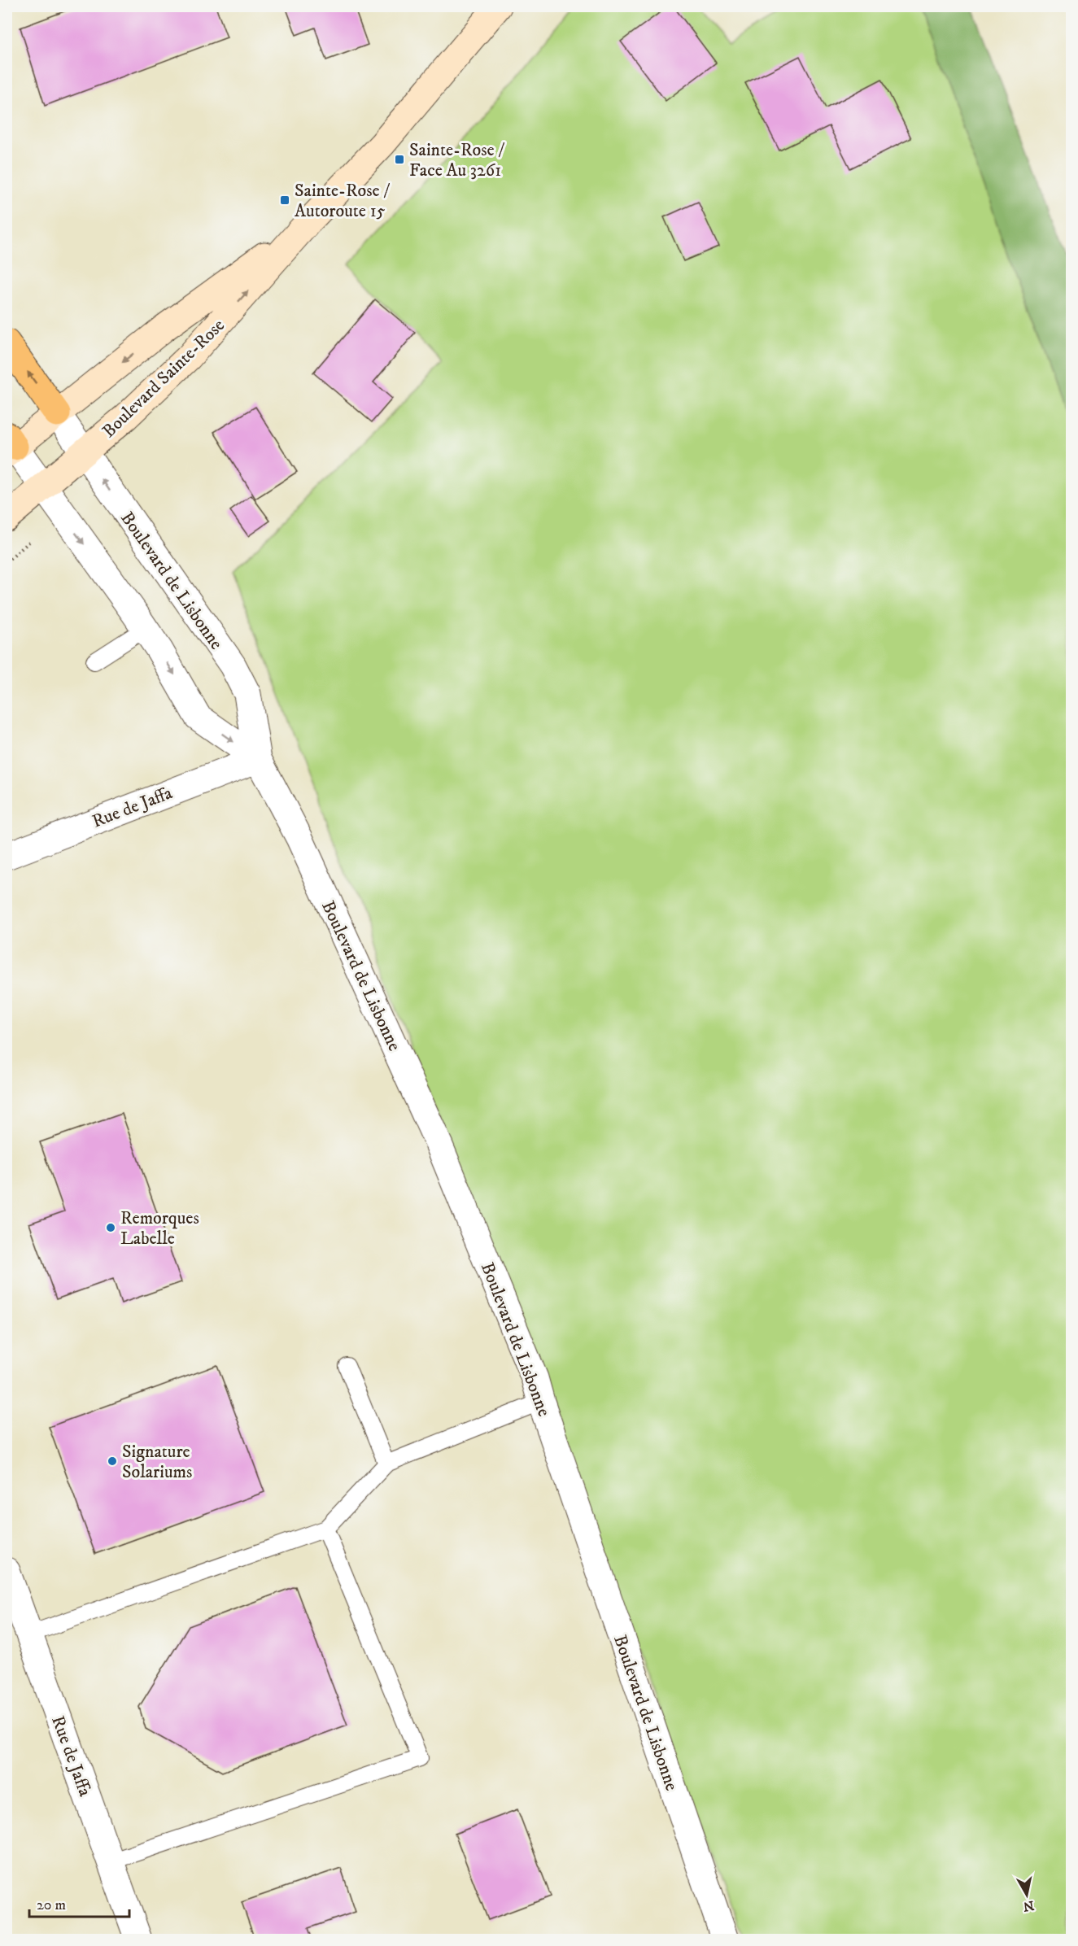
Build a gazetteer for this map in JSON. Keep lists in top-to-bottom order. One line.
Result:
{"streets":{"street":["Boulevard Sainte-Rose","Boulevard de Lisbonne","Rue de Jaffa"]},"crossings":[["Boulevard Sainte-Rose","Boulevard de Lisbonne"],["Boulevard de Lisbonne","Rue de Jaffa"]],"places":{"transit":["Sainte-Rose / Face Au 3261","Sainte-Rose / Autoroute 15"],"other":["Remorques Labelle","Signature Solariums"]},"scale_bar":"20 m","north":"bottom"}
